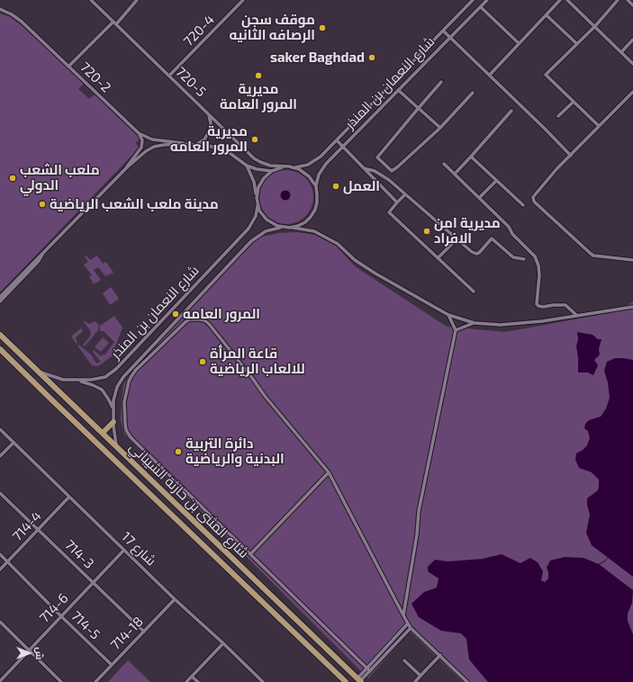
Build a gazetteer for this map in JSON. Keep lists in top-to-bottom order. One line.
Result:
{"streets":{"main road":["شارع المثنى بن حارثة الشيباني"],"street":["720-4","720-2","720-5","شارع النعمان بن المنذر","714-4","شارع 17","714-3","714-6","714-5","714-18"]},"crossings":[["720-4","720-5"],["720-5","شارع النعمان بن المنذر"],["شارع النعمان بن المنذر","شارع المثنى بن حارثة الشيباني"],["714-4","شارع 17"],["714-4","714-3"],["714-4","714-5"],["شارع 17","714-6"],["شارع 17","714-18"],["714-3","714-6"],["714-3","714-18"],["714-6","714-5"],["714-5","714-18"]],"places":["موقف سجن الرصافه الثانيه","saker Baghdad","مديرية المرور العامة","مديرية المرور العامه","ملعب الشعب الدولي","العمل","مدينة ملعب الشعب الرياضية","مديرية امن الافراد","المرور العامه","قاعة المرأة للالعاب الرياضية","دائرة التربية البدنية والرياضية"],"north":"right"}
